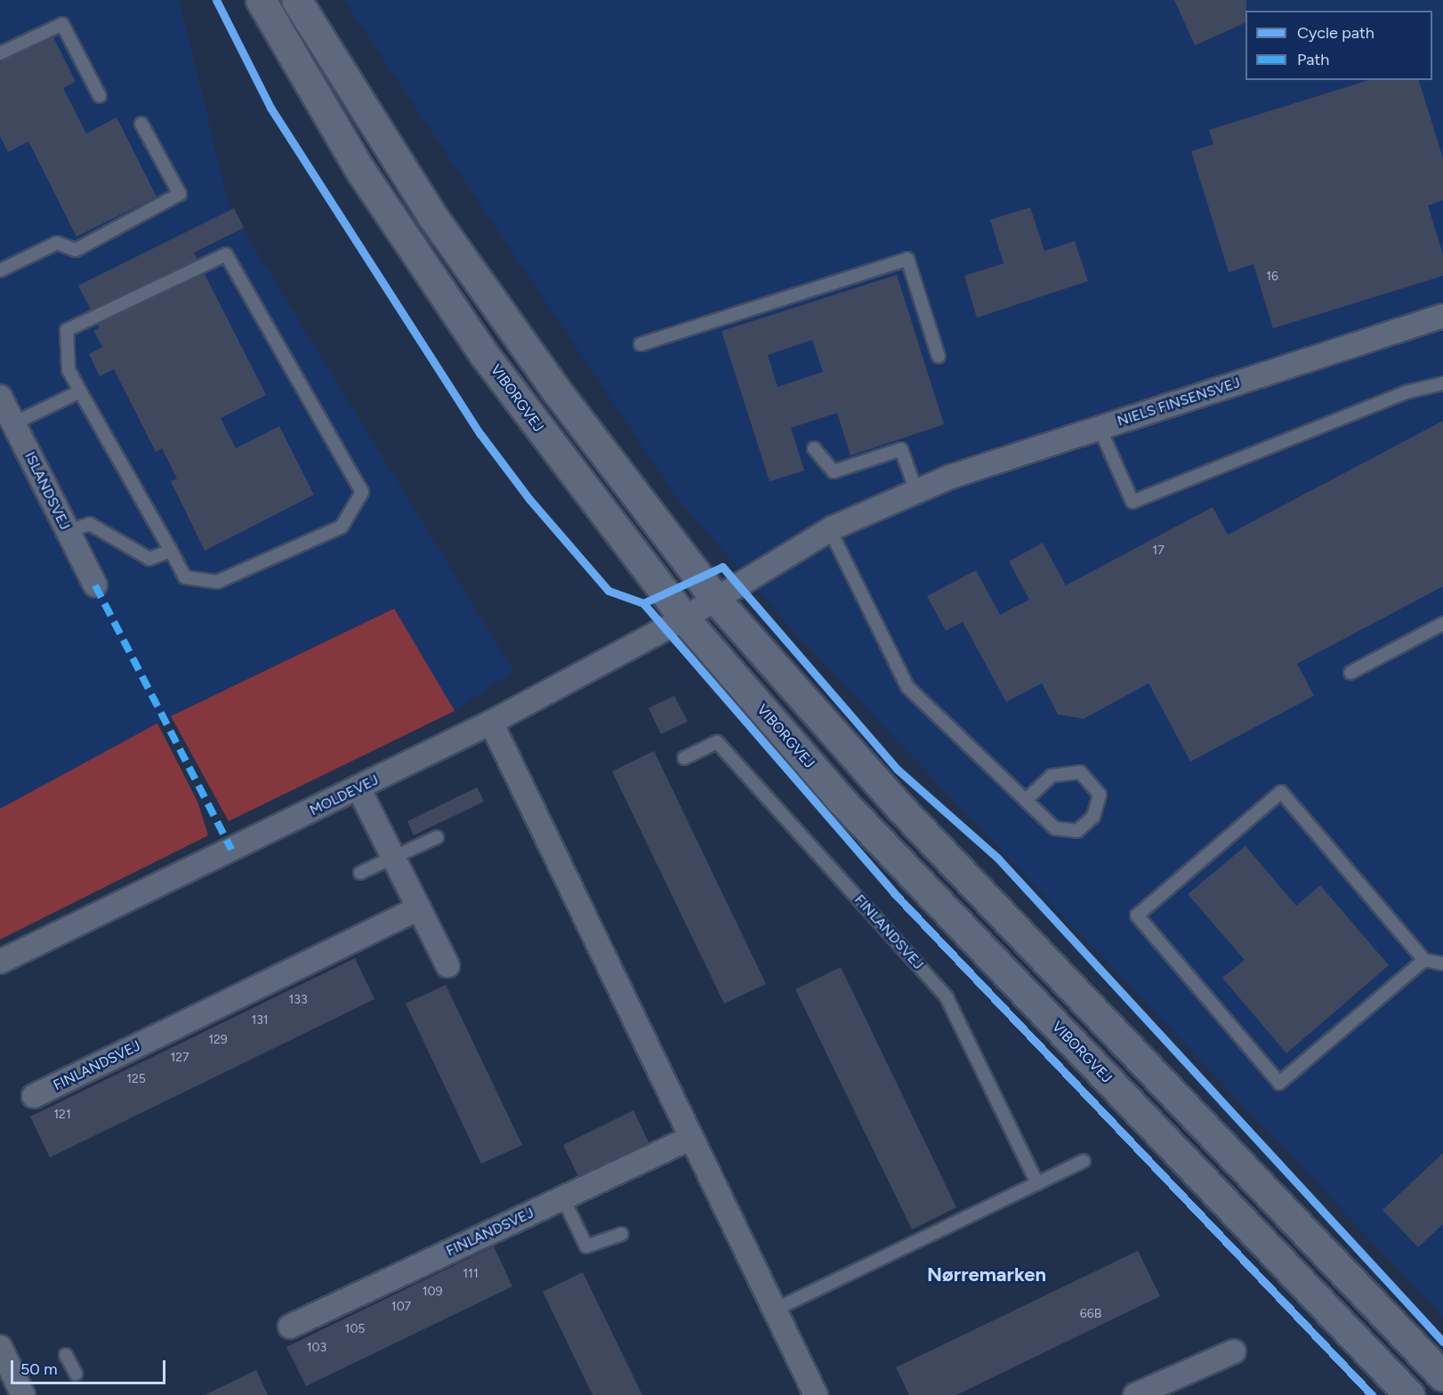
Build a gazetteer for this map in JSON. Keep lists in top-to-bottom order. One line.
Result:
{"streets":{"street":["VIBORGVEJ","NIELS FINSENSVEJ","ISLANDSVEJ","MOLDEVEJ","FINLANDSVEJ"]},"crossings":[["VIBORGVEJ","NIELS FINSENSVEJ"],["VIBORGVEJ","MOLDEVEJ"],["NIELS FINSENSVEJ","MOLDEVEJ"]],"districts":["Nørremarken"],"house_numbers":["16","17","133","131","129","127","125","121","111","109","107","66B","105","103"],"legend":["Cycle path","Path"],"scale_bar":"50 m"}
